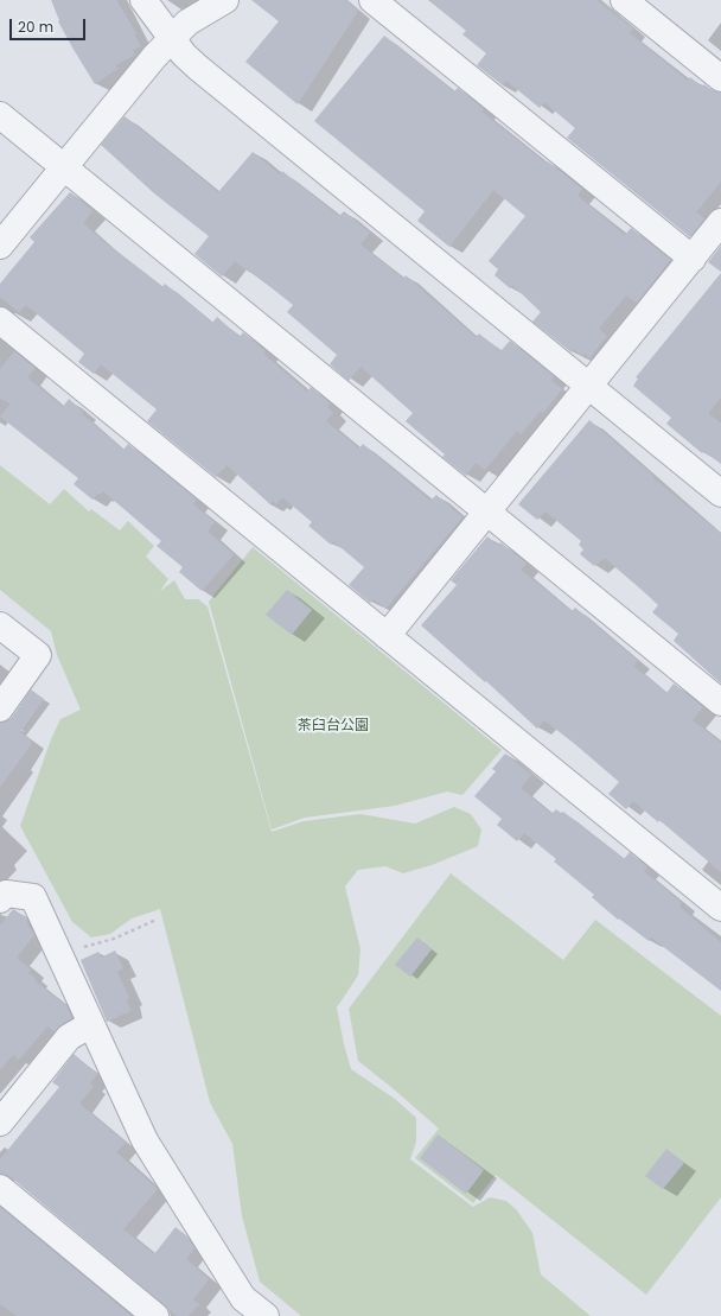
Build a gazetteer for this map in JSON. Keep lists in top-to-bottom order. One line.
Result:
{"parks":["茶臼台公園"],"scale_bar":"20 m"}
